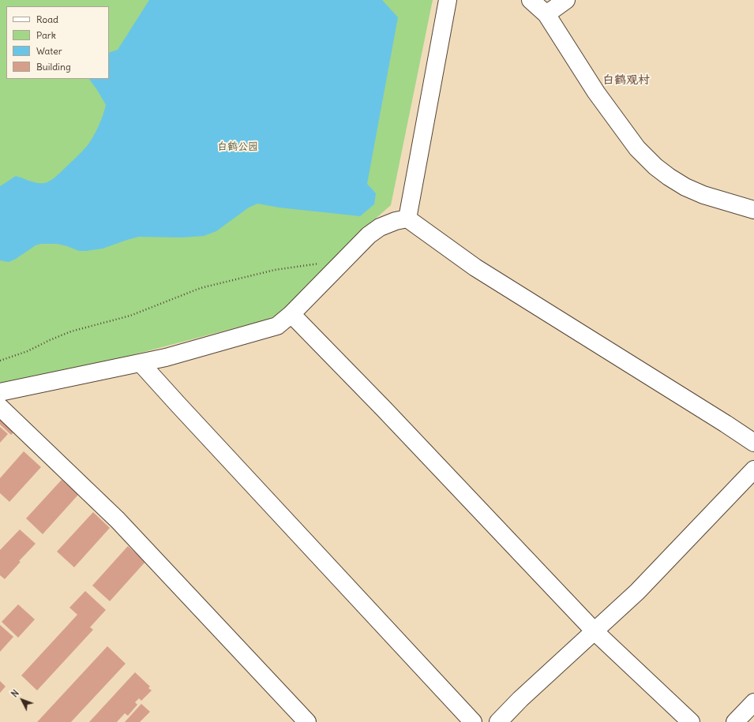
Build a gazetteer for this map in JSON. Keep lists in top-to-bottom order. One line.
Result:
{"districts":["白鹤观村"],"parks":["白鹤公园"],"legend":["Road","Park","Water","Building"],"north":"top left"}
